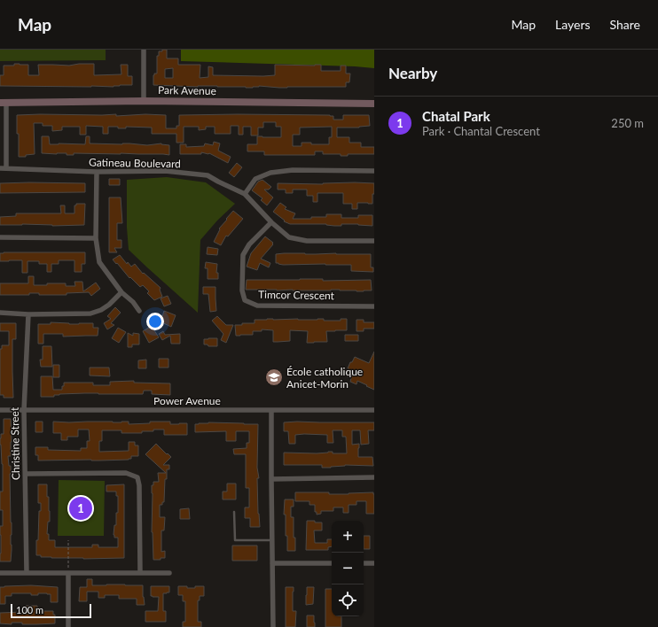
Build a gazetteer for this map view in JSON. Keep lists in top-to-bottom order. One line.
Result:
{"streets":{"street":["Park Avenue","Gatineau Boulevard","Timcor Crescent","Power Avenue","Christine Street"]},"crossings":[["Gatineau Boulevard","Timcor Crescent"],["Power Avenue","Christine Street"]],"places":{"school or university":["École catholique Anicet-Morin"]},"scale_bar":"100 m","page":{"header":"Map","nav":["Map","Layers","Share"],"heading":"Nearby","list":[{"mark":"1","name":"Chatal Park","note":"Park · Chantal Crescent","value":"250 m"}],"pins":"1","map_buttons":["+","−"],"scale":"100 m"}}
